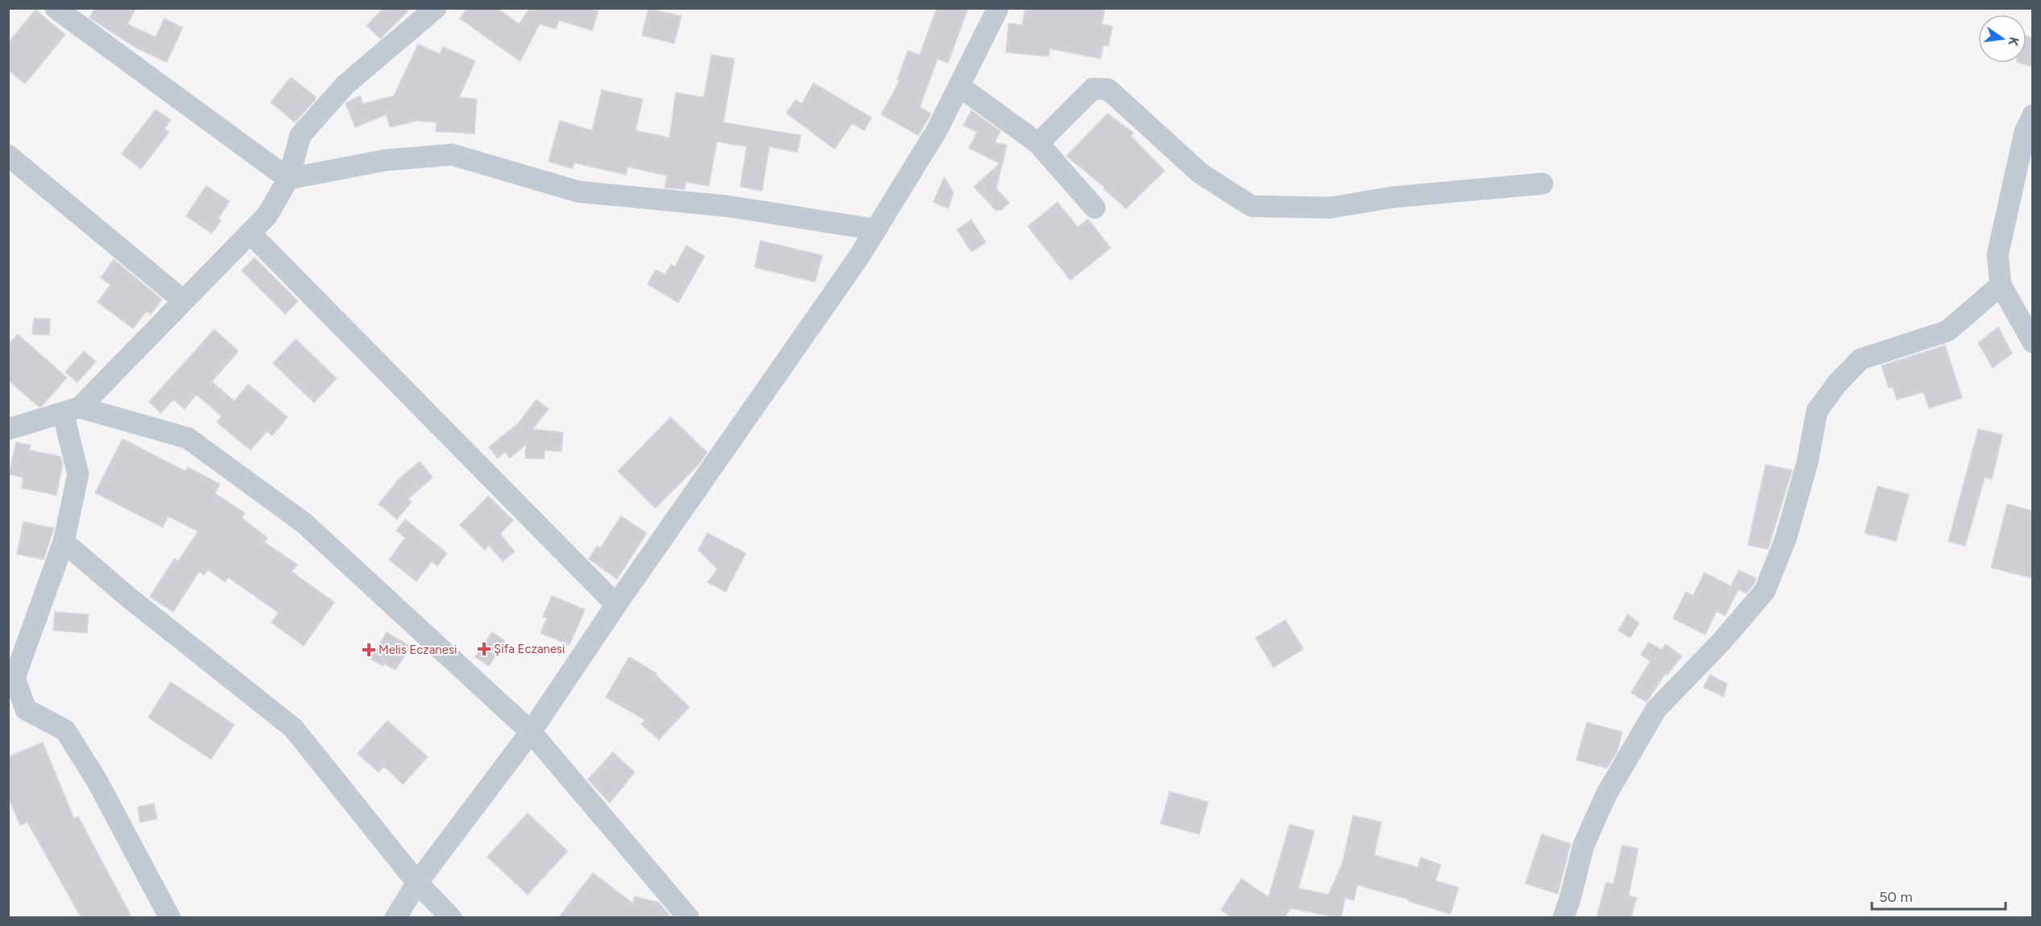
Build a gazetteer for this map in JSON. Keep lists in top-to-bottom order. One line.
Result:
{"places":{"health":["Şifa Eczanesi","Melis Eczanesi"]},"scale_bar":"50 m","north":"right"}
